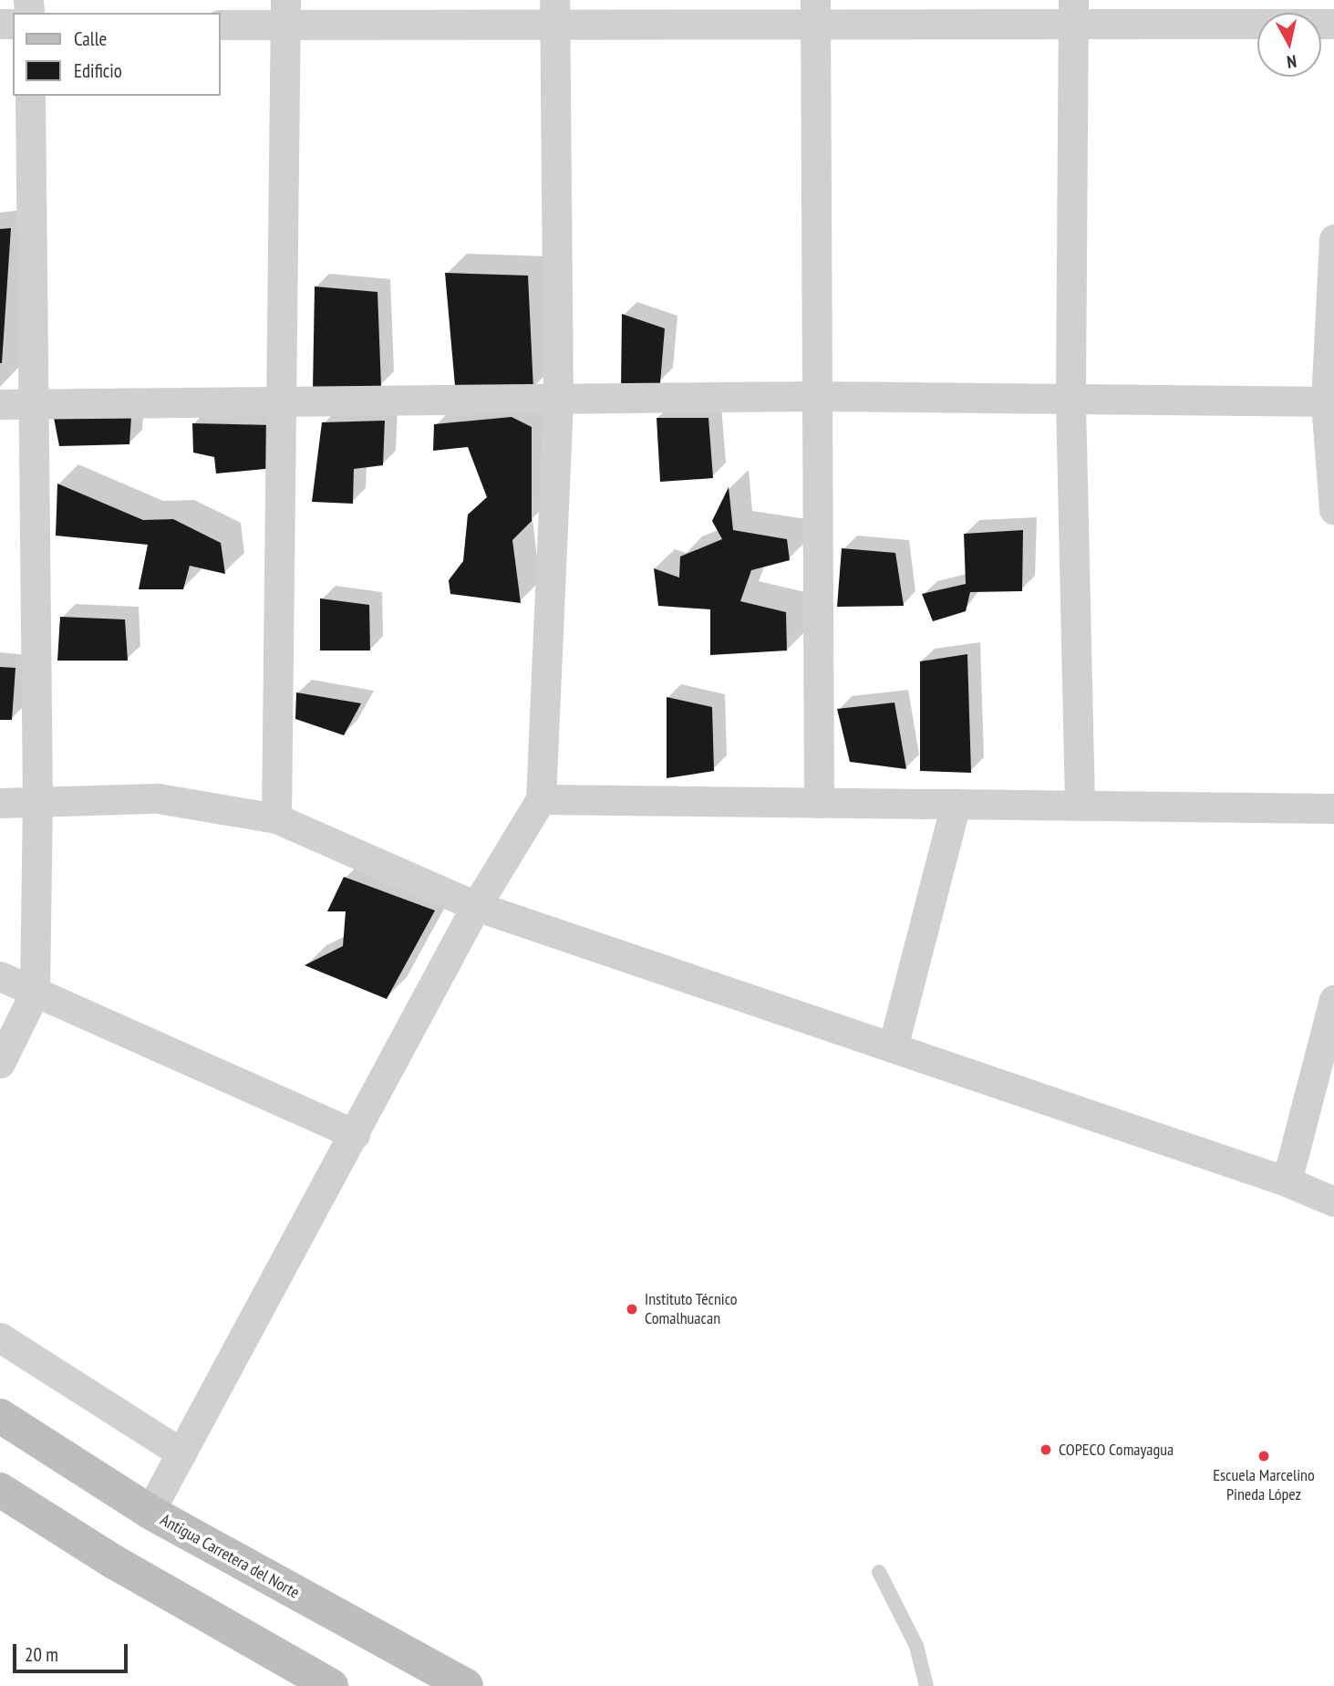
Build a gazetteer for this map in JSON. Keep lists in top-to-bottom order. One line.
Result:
{"streets":{"main road":["Antigua Carretera del Norte"]},"places":["Instituto Técnico Comalhuacan","COPECO Comayagua","Escuela Marcelino Pineda López"],"legend":["Calle","Edificio"],"scale_bar":"20 m","north":"bottom"}
